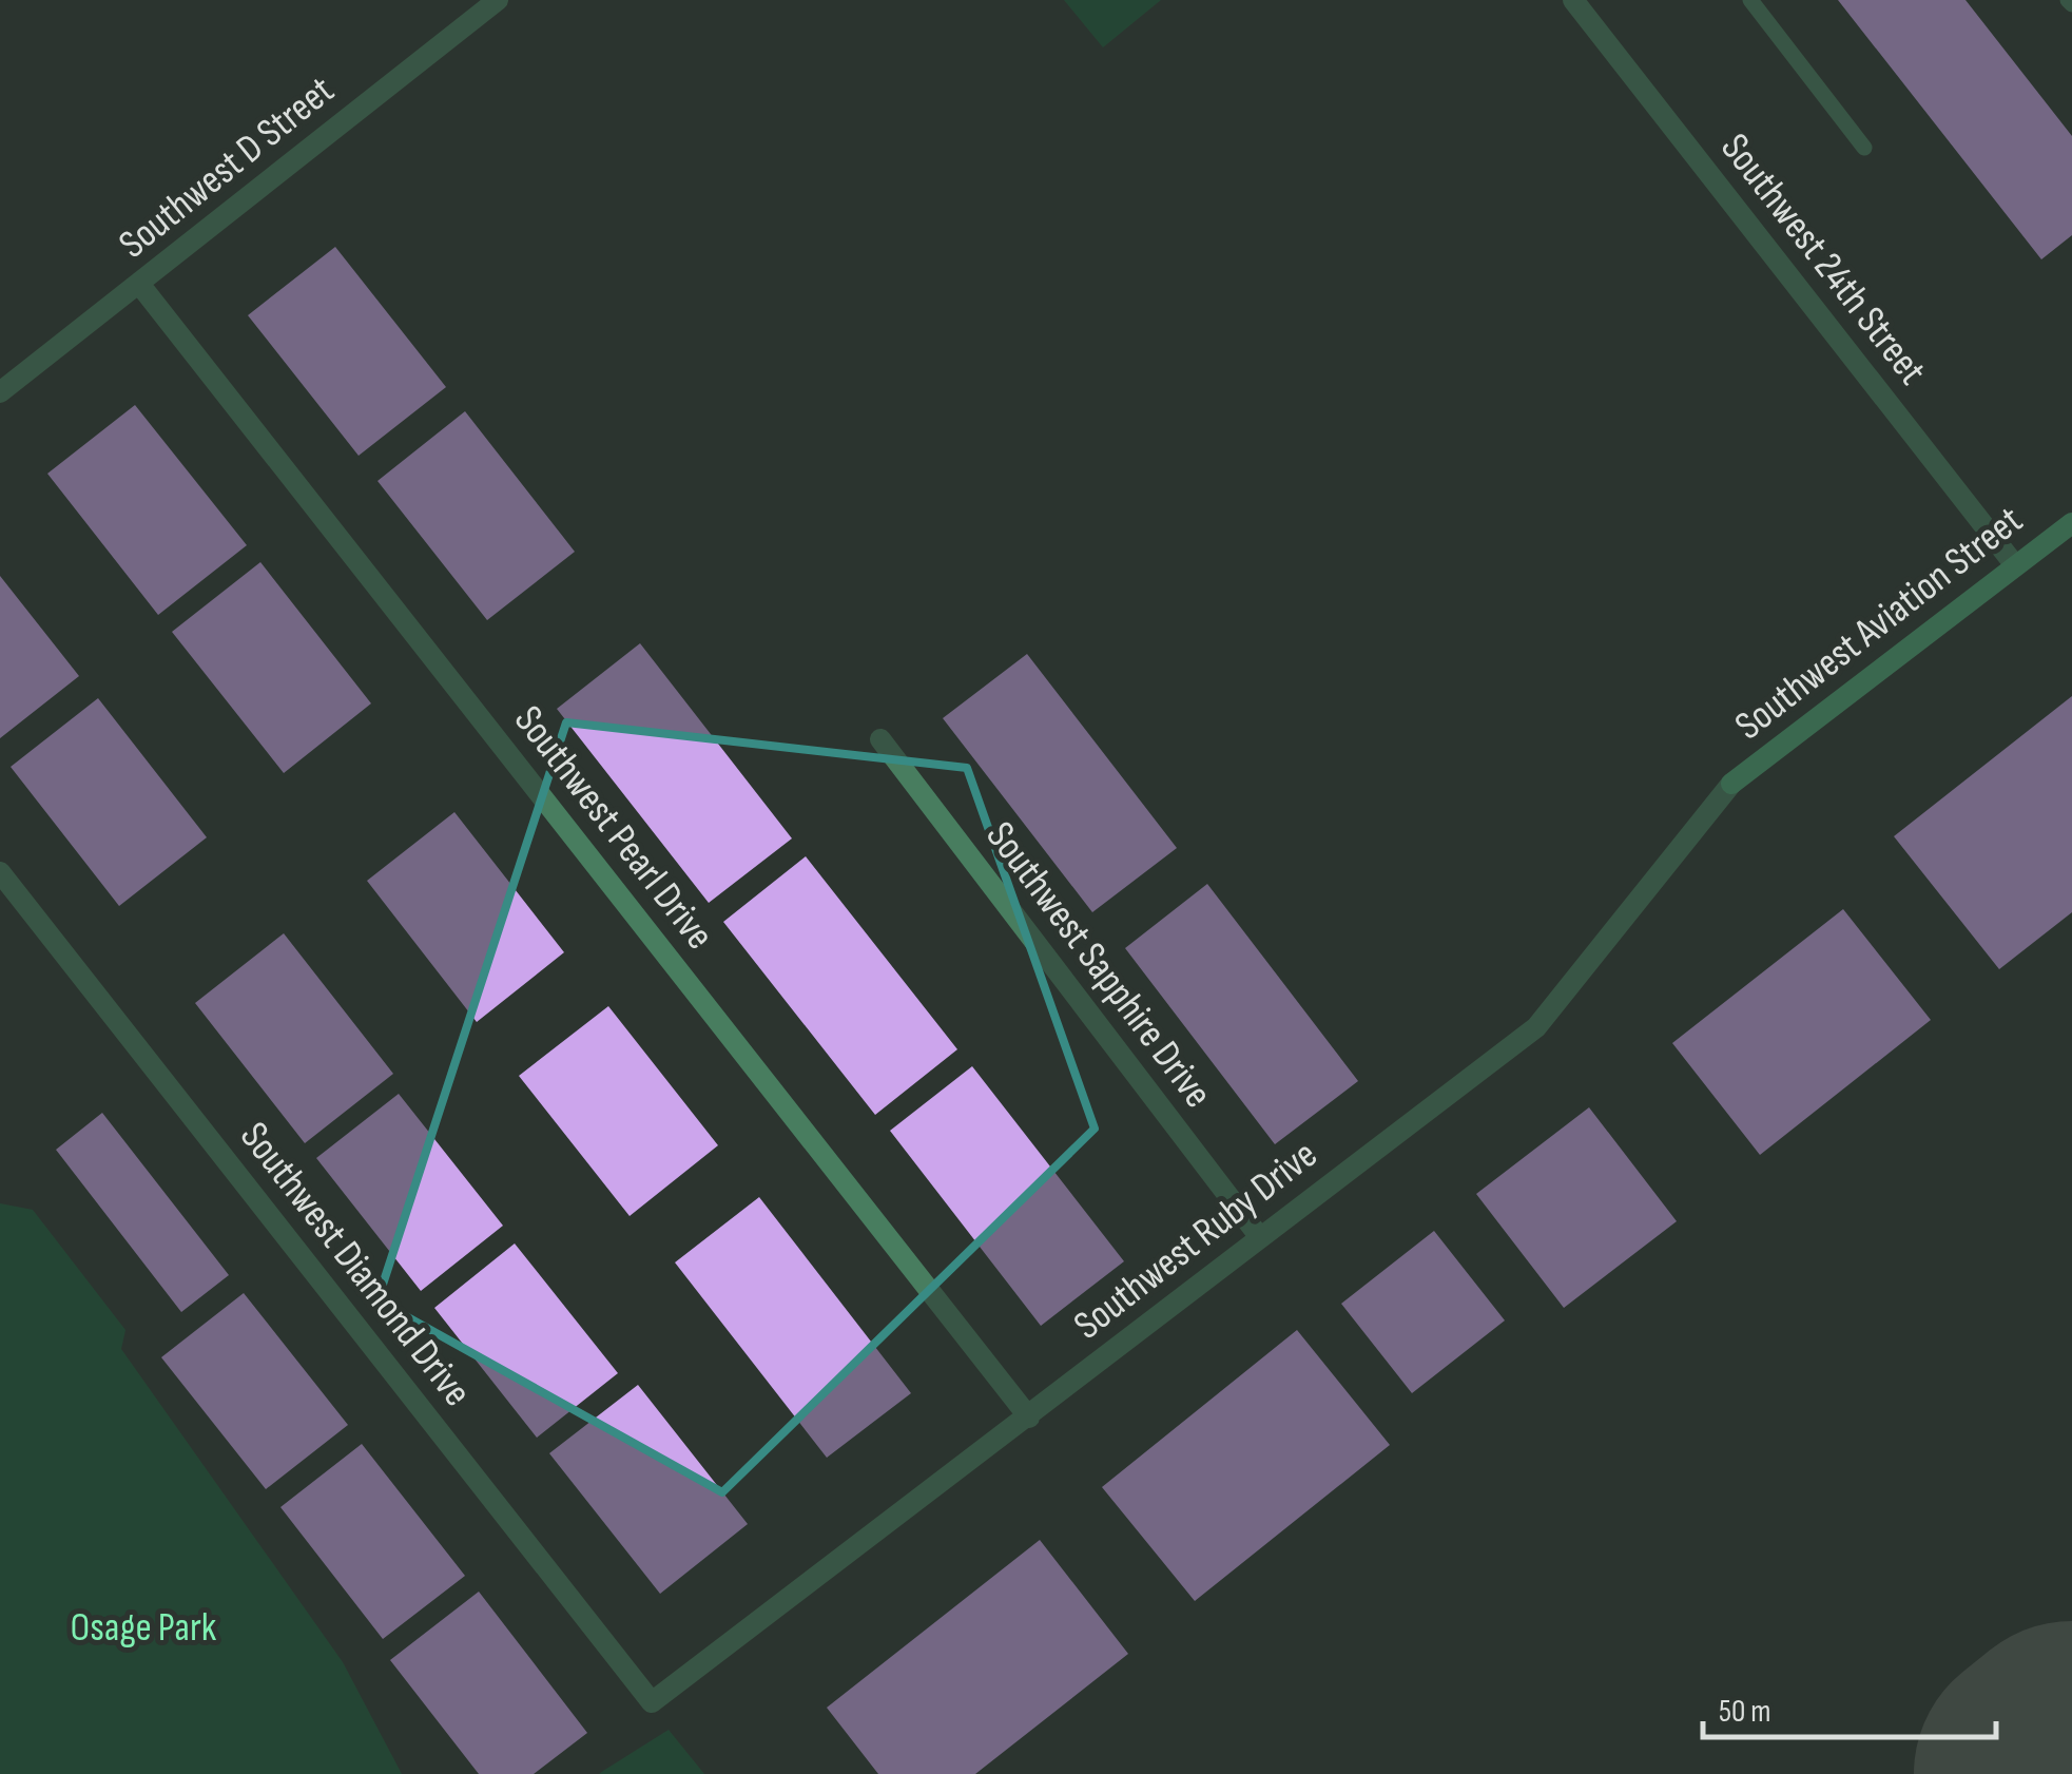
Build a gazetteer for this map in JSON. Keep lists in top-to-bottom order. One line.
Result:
{"streets":{"street":["Southwest D Street","Southwest 24th Street","Southwest Aviation Street","Southwest Pearl Drive","Southwest Sapphire Drive","Southwest Ruby Drive","Southwest Diamond Drive"]},"crossings":[["Southwest D Street","Southwest Pearl Drive"],["Southwest 24th Street","Southwest Aviation Street"],["Southwest Aviation Street","Southwest Ruby Drive"],["Southwest Pearl Drive","Southwest Ruby Drive"],["Southwest Sapphire Drive","Southwest Ruby Drive"],["Southwest Ruby Drive","Southwest Diamond Drive"]],"parks":["Osage Park"],"scale_bar":"50 m"}
